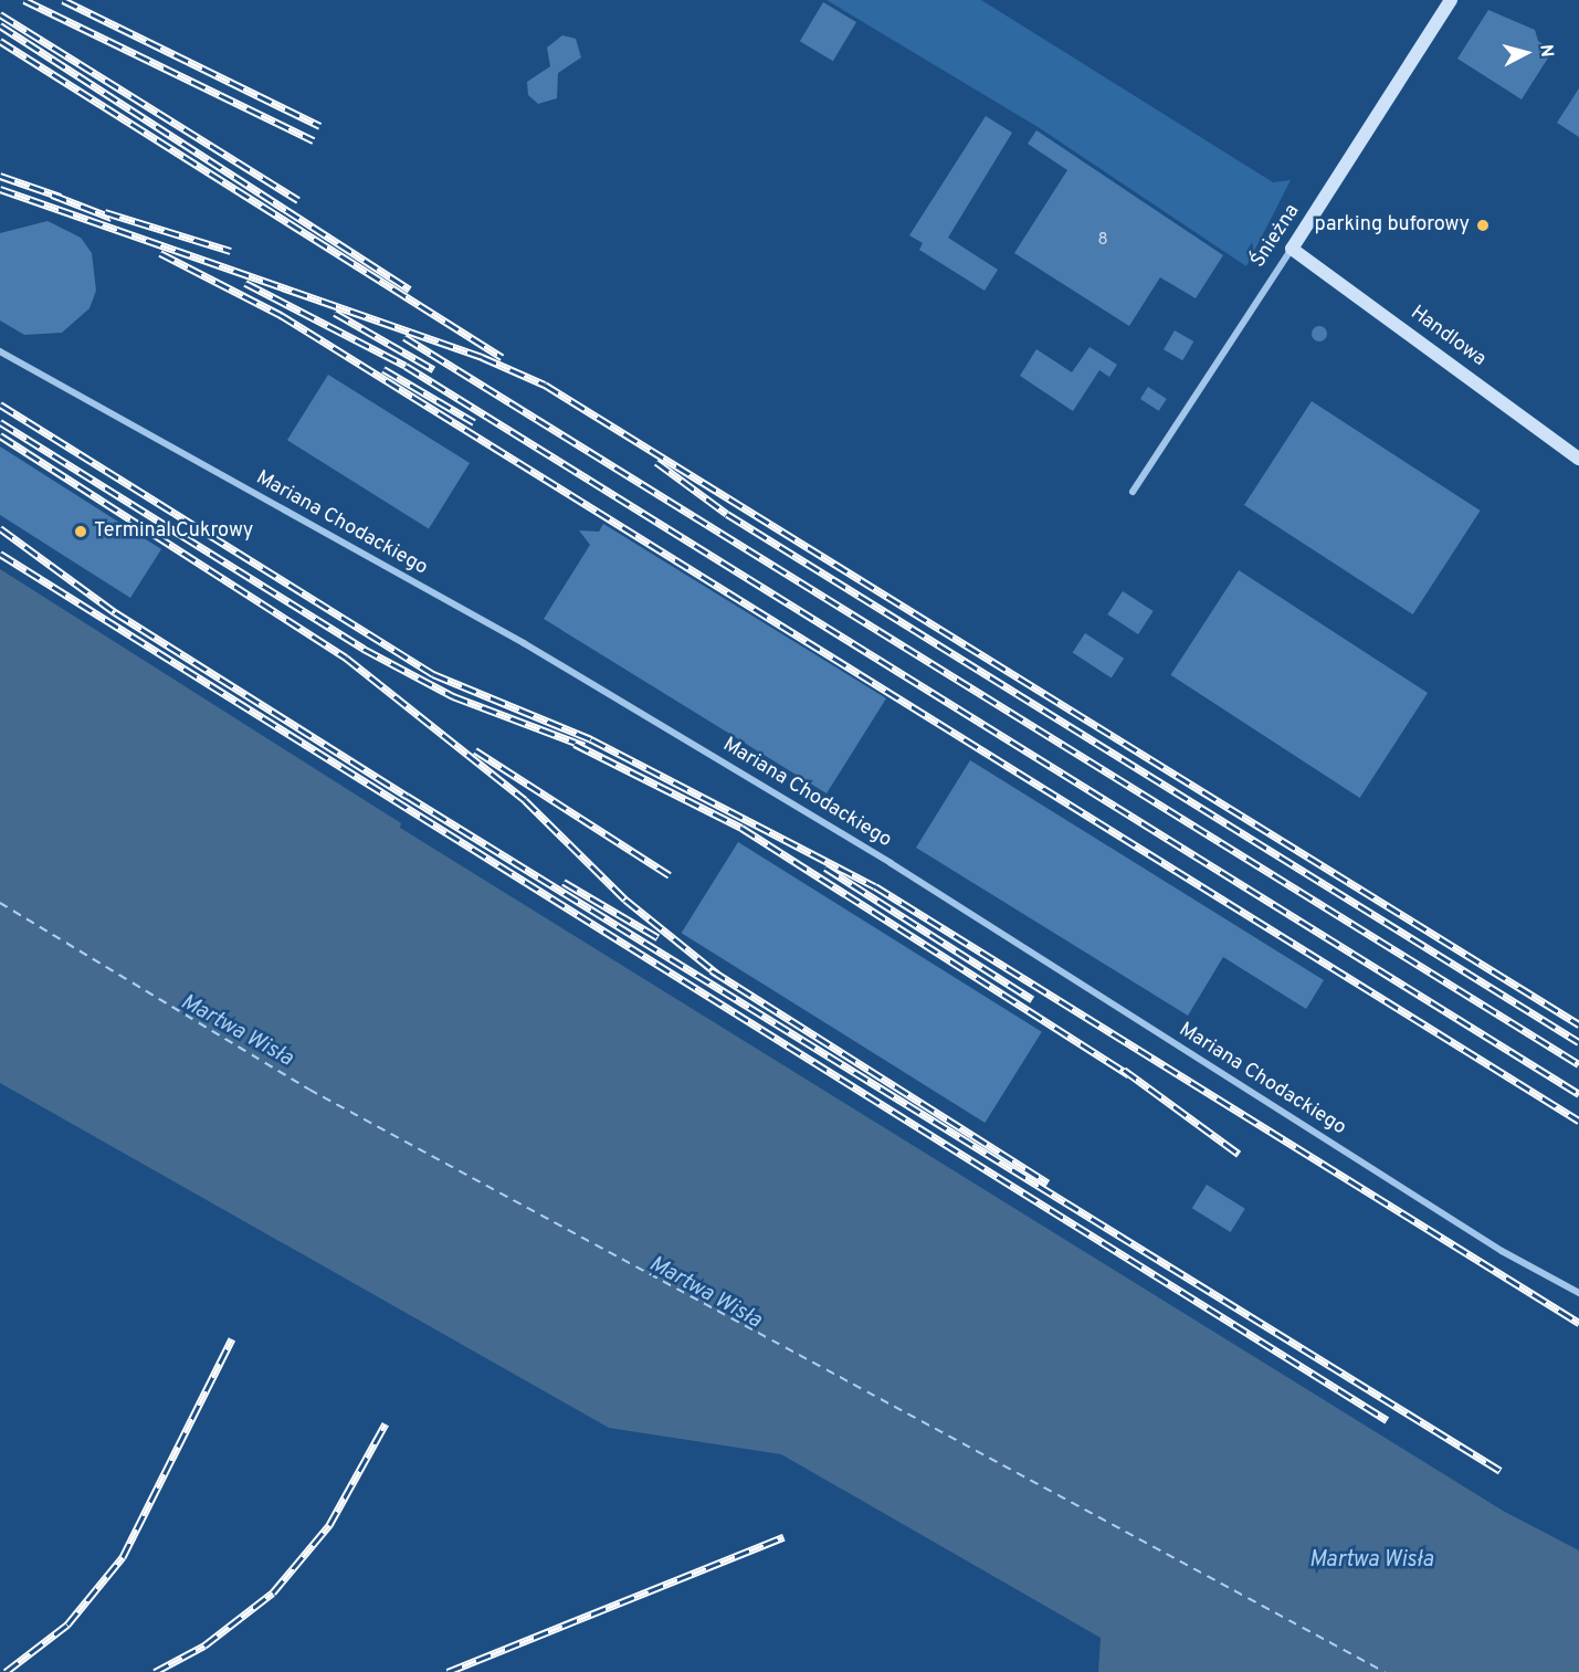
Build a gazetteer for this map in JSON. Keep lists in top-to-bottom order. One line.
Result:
{"streets":{"street":["Śnieżna","Handlowa","Mariana Chodackiego"]},"crossings":[["Śnieżna","Handlowa"]],"water":["Martwa Wisła"],"places":["parking buforowy","Terminal Cukrowy"],"house_numbers":["8"],"north":"right"}
